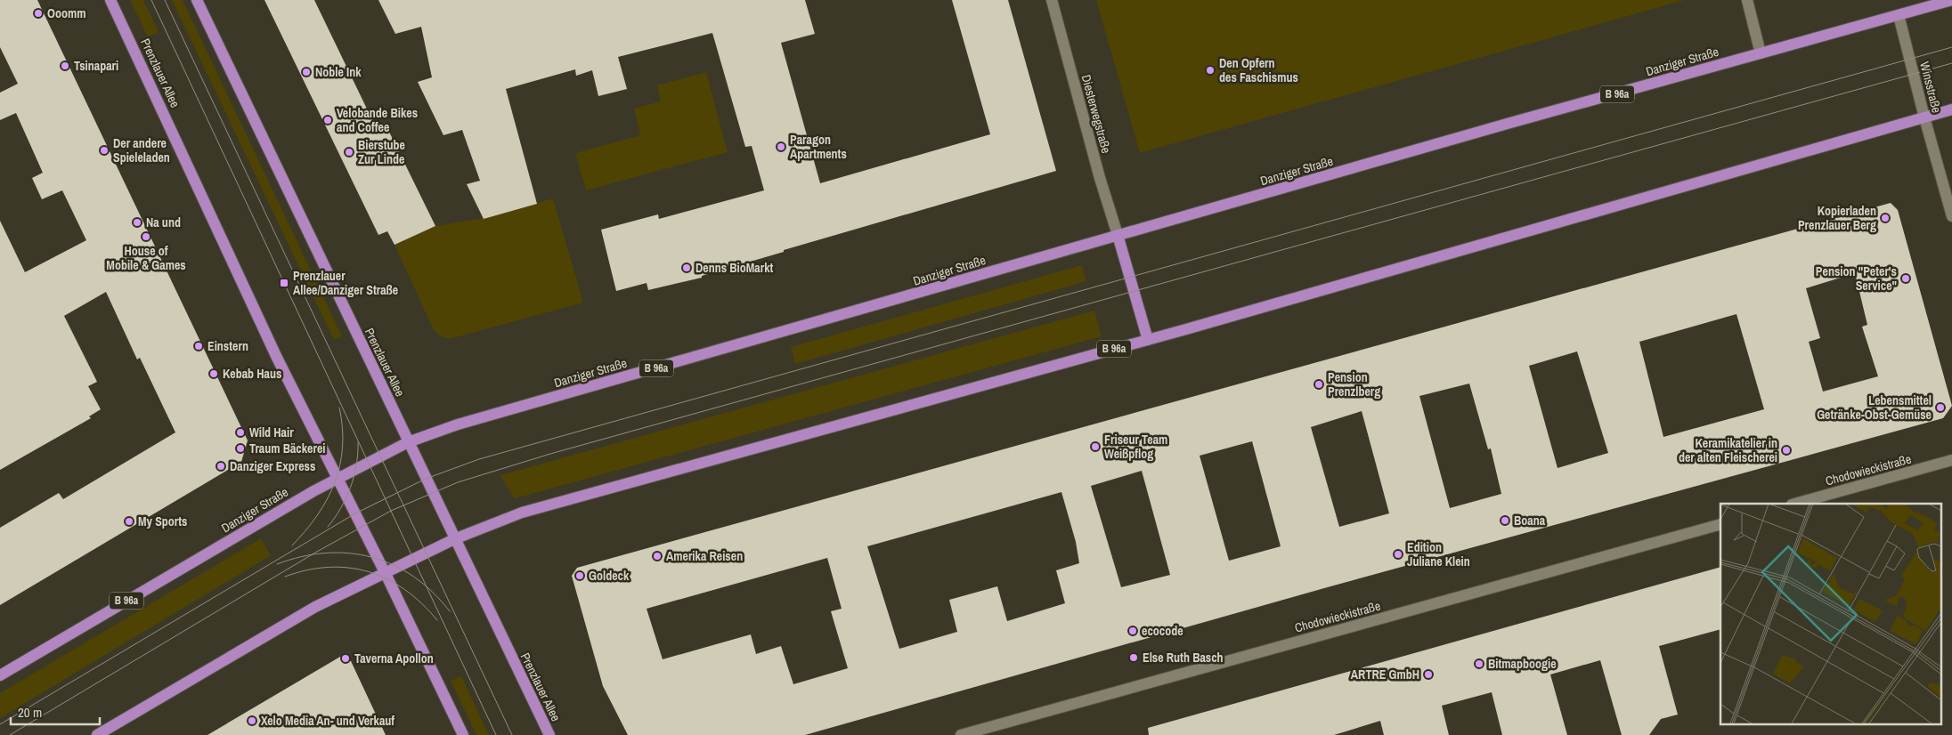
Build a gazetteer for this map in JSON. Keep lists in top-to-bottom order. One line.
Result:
{"streets":{"main road":["Danziger Straße","Prenzlauer Allee","B 96a"],"street":["Winsstraße","Diesterwegstraße","Chodowieckistraße"]},"crossings":[["Danziger Straße","Prenzlauer Allee"],["Danziger Straße","Winsstraße"],["Danziger Straße","Diesterwegstraße"],["Prenzlauer Allee","B 96a"],["Winsstraße","B 96a"]],"places":{"other":["Ooomm","Tsinapari","Den Opfern des Faschismus","Noble Ink","Velobande Bikes and Coffee","Paragon Apartments","Der andere Spieleladen","Bierstube Zur Linde","Kopierladen Prenzlauer Berg","Na und","House of Mobile & Games","Denns BioMarkt","Pension \"Peter's Service\"","Einstern","Kebab Haus","Pension Prenzlberg","Lebensmittel Getränke-Obst-Gemüse","Wild Hair","Friseur Team Weißpflog","Traum Bäckerei","Keramikatelier in der alten Fleischerei","Danziger Express","Boana","My Sports","Edition Juliane Klein","Amerika Reisen","Goldeck","ecocode","Else Ruth Basch","Taverna Apollon","Bitmapboogie","ARTRE GmbH","Xelo Media An- und Verkauf"],"transit":["Prenzlauer Allee/Danziger Straße"]},"scale_bar":"20 m"}
